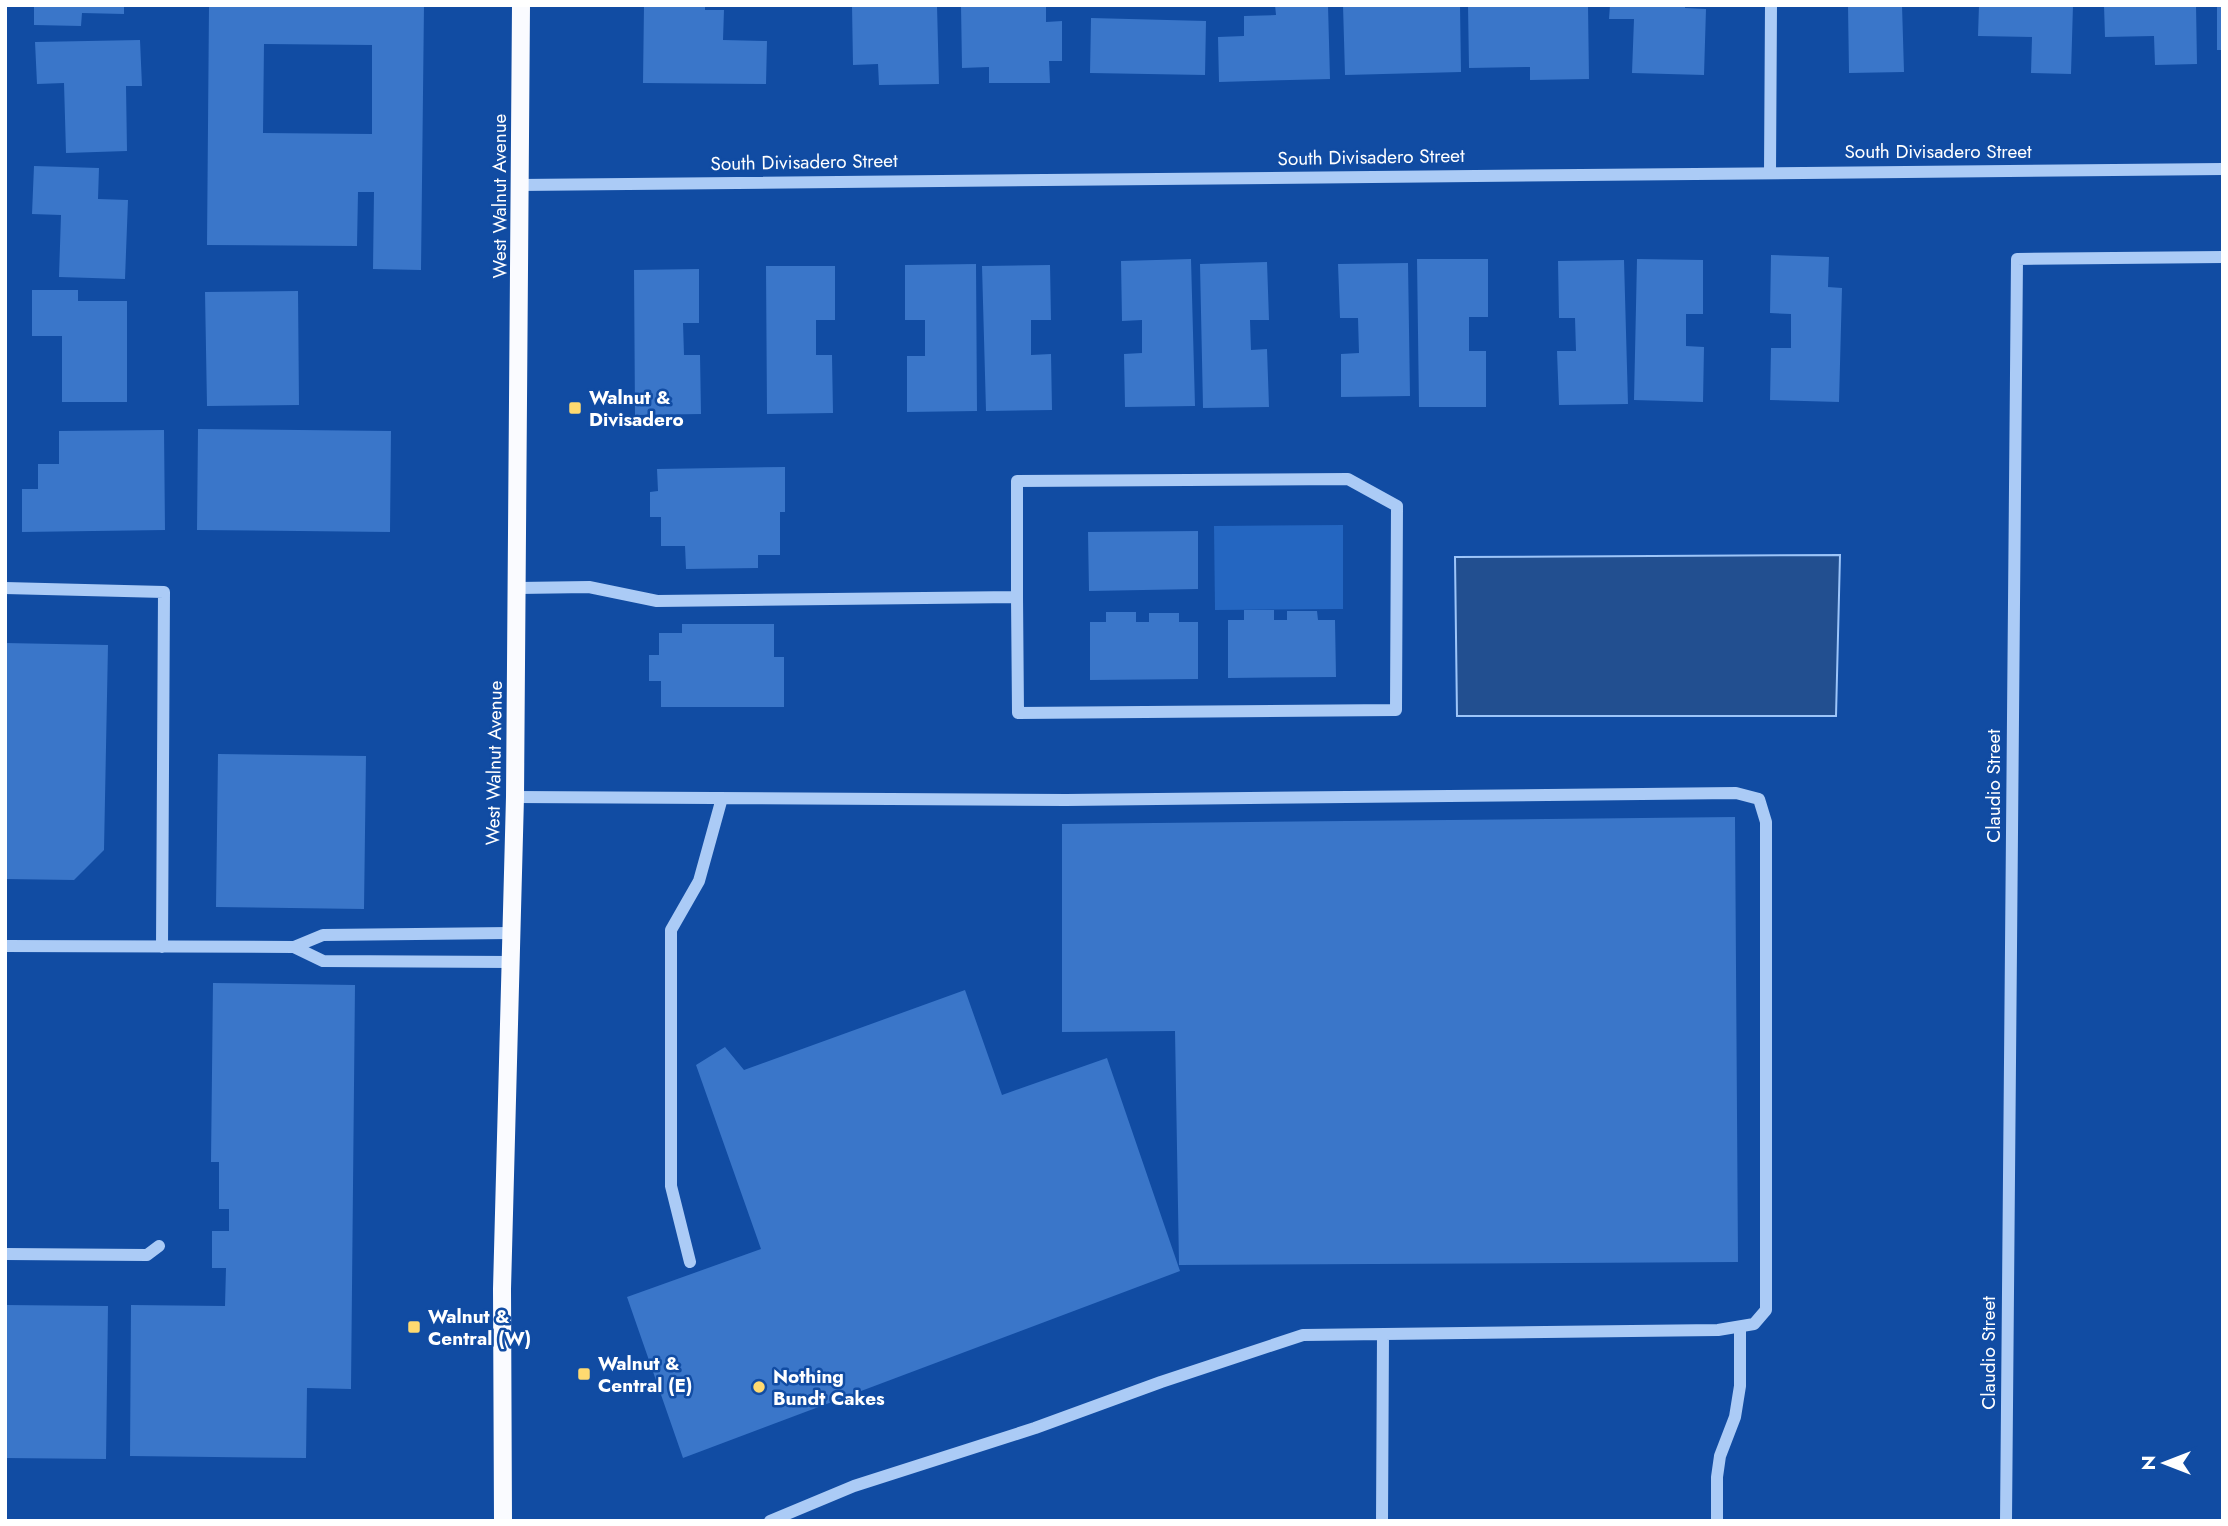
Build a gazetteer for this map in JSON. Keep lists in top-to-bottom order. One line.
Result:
{"streets":{"main road":["West Walnut Avenue"],"street":["South Divisadero Street","Claudio Street"]},"crossings":[["South Divisadero Street","West Walnut Avenue"]],"places":{"transit":["Walnut & Divisadero","Walnut & Central (W)","Walnut & Central (E)"],"other":["Nothing Bundt Cakes"]},"north":"left"}
